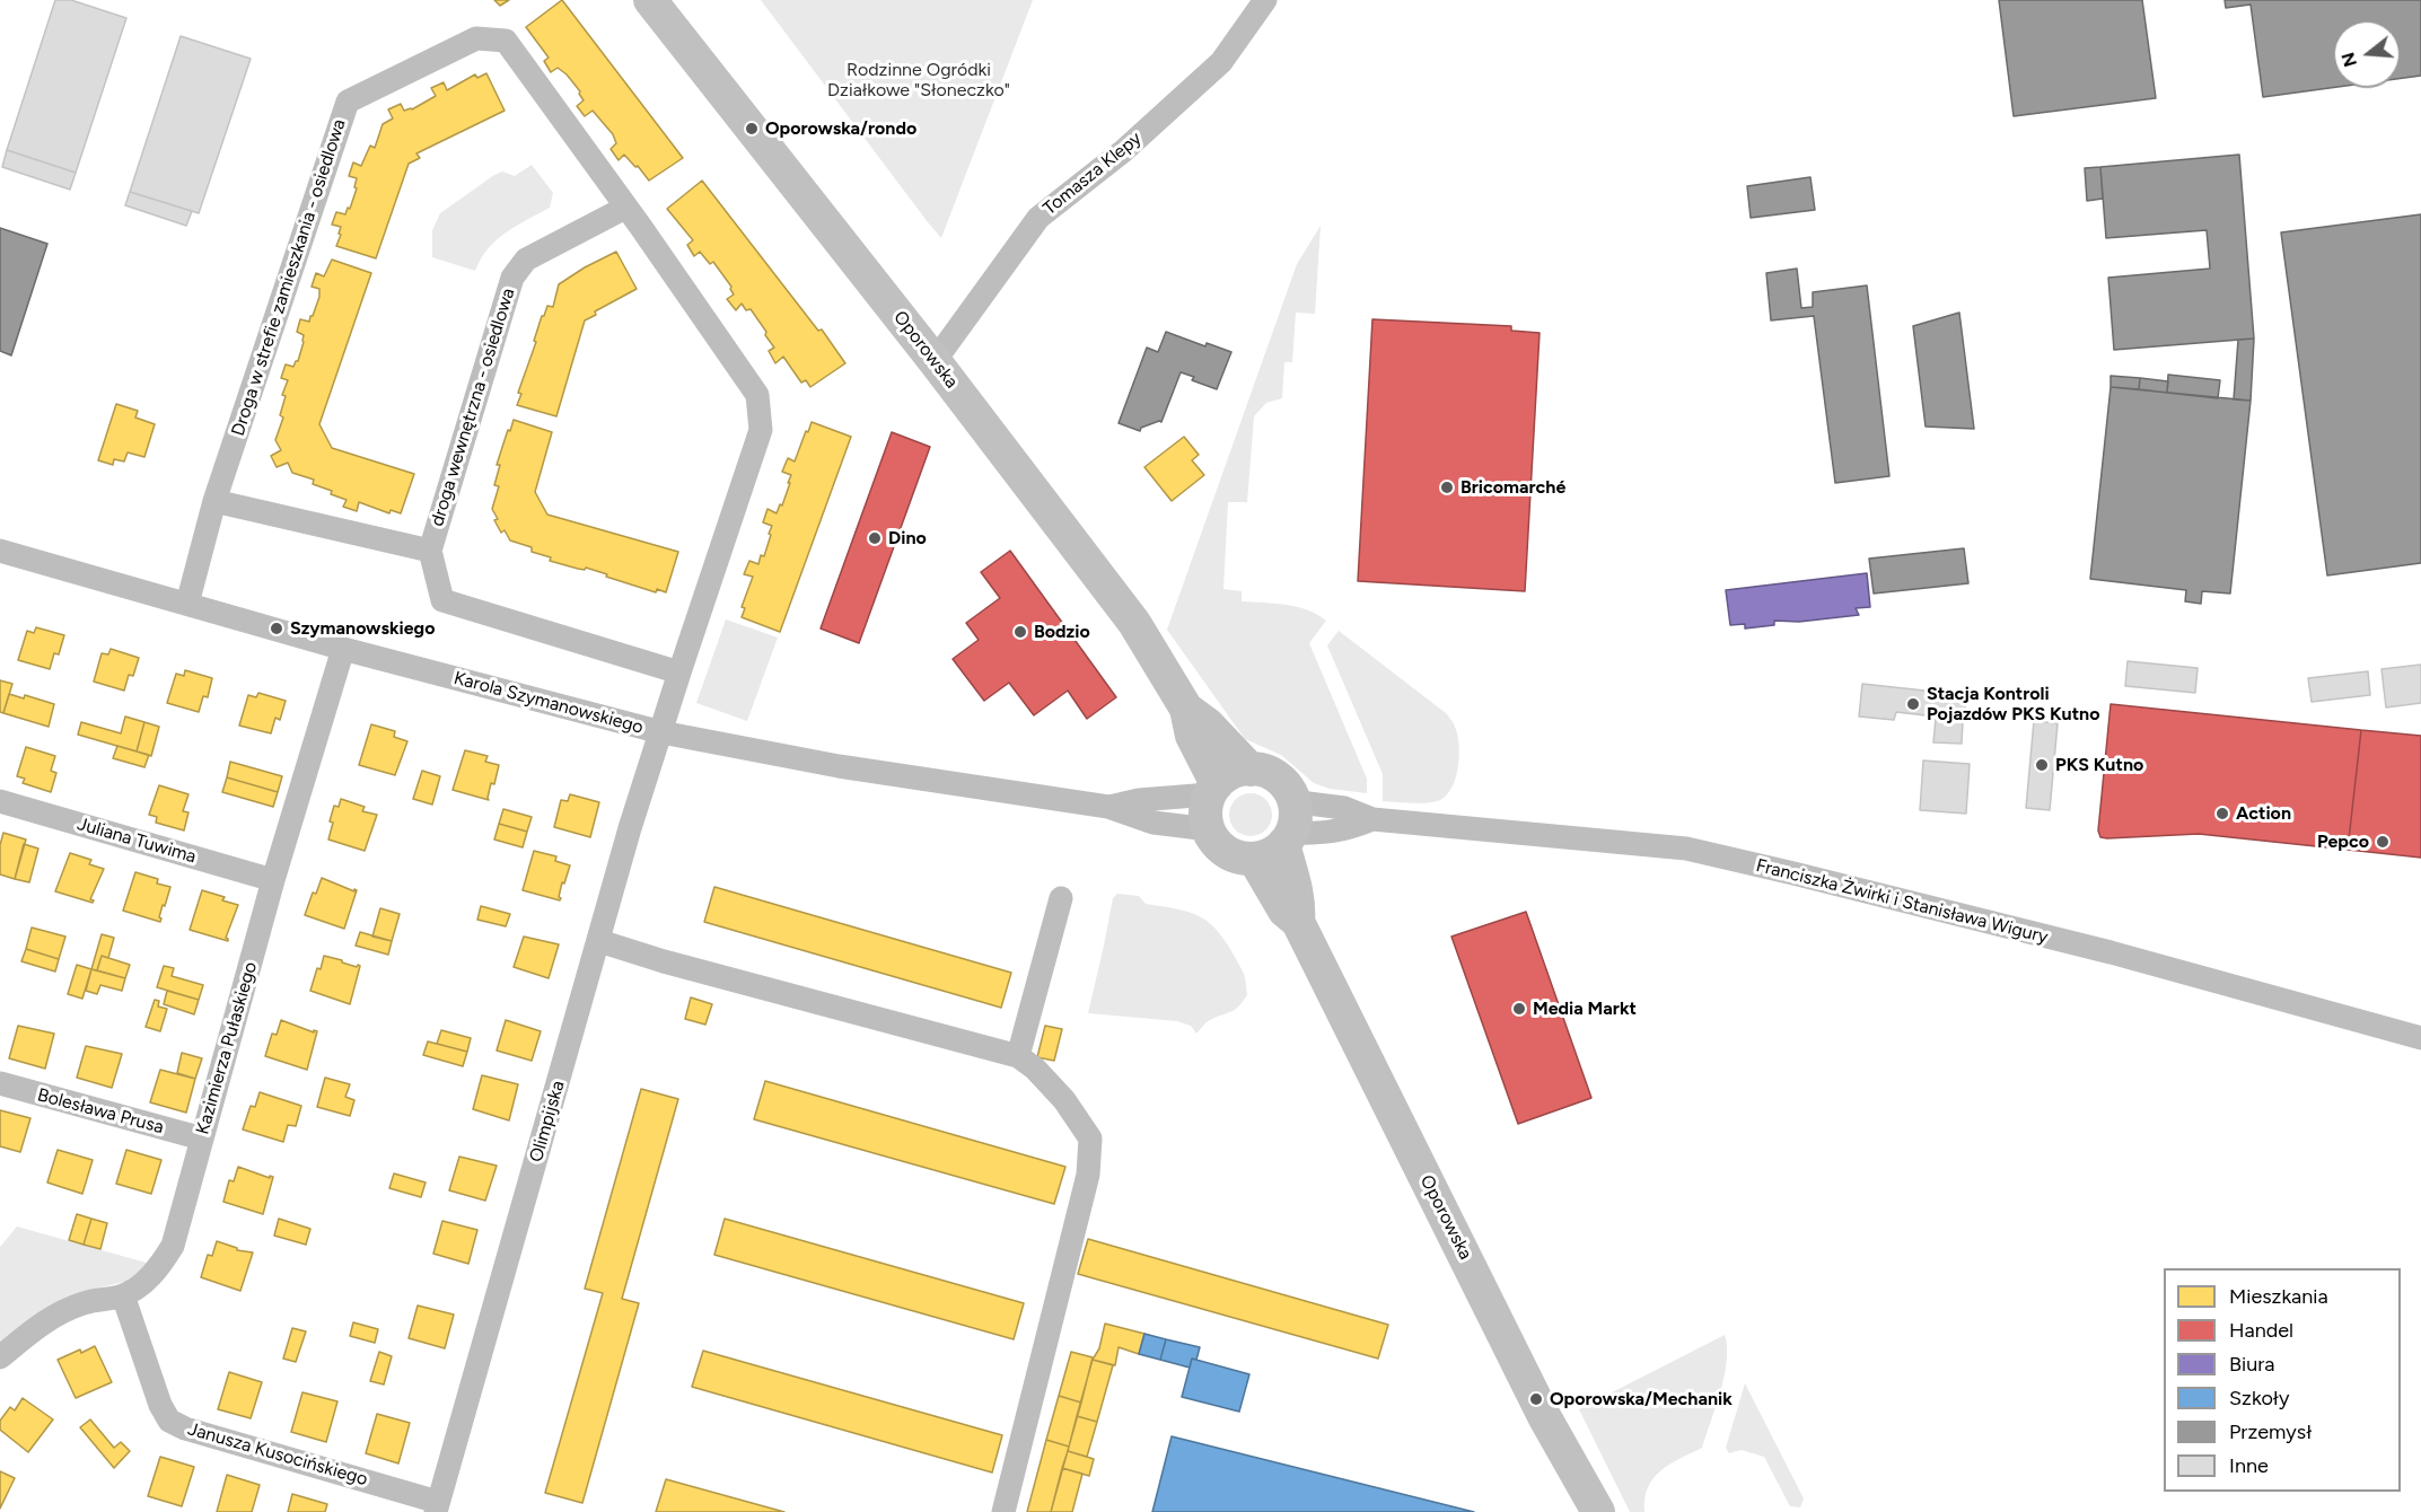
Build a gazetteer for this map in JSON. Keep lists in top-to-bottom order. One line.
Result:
{"streets":{"street":["Tomasza Klepy","Droga w strefie zamieszkania - osiedlowa","Oporowska","droga wewnętrzna - osiedlowa","Karola Szymanowskiego","Juliana Tuwima","Franciszka Żwirki i Stanisława Wigury","Kazimierza Pułaskiego","Bolesława Prusa","Olimpijska","Janusza Kusocińskiego"]},"crossings":[["Tomasza Klepy","Oporowska"],["Droga w strefie zamieszkania - osiedlowa","droga wewnętrzna - osiedlowa"],["Droga w strefie zamieszkania - osiedlowa","Karola Szymanowskiego"],["Droga w strefie zamieszkania - osiedlowa","Olimpijska"],["Oporowska","Karola Szymanowskiego"],["Oporowska","Franciszka Żwirki i Stanisława Wigury"],["Karola Szymanowskiego","Franciszka Żwirki i Stanisława Wigury"],["Karola Szymanowskiego","Kazimierza Pułaskiego"],["Karola Szymanowskiego","Olimpijska"],["Juliana Tuwima","Kazimierza Pułaskiego"],["Kazimierza Pułaskiego","Bolesława Prusa"],["Kazimierza Pułaskiego","Janusza Kusocińskiego"],["Olimpijska","Janusza Kusocińskiego"]],"parks":["Rodzinne Ogródki Działkowe \"Słoneczko\""],"places":["Oporowska/rondo","Bricomarché","Dino","Szymanowskiego","Bodzio","Stacja Kontroli Pojazdów PKS Kutno","PKS Kutno","Action","Pepco","Media Markt","Oporowska/Mechanik"],"legend":["Mieszkania","Handel","Biura","Szkoły","Przemysł","Inne"],"north":"left"}
